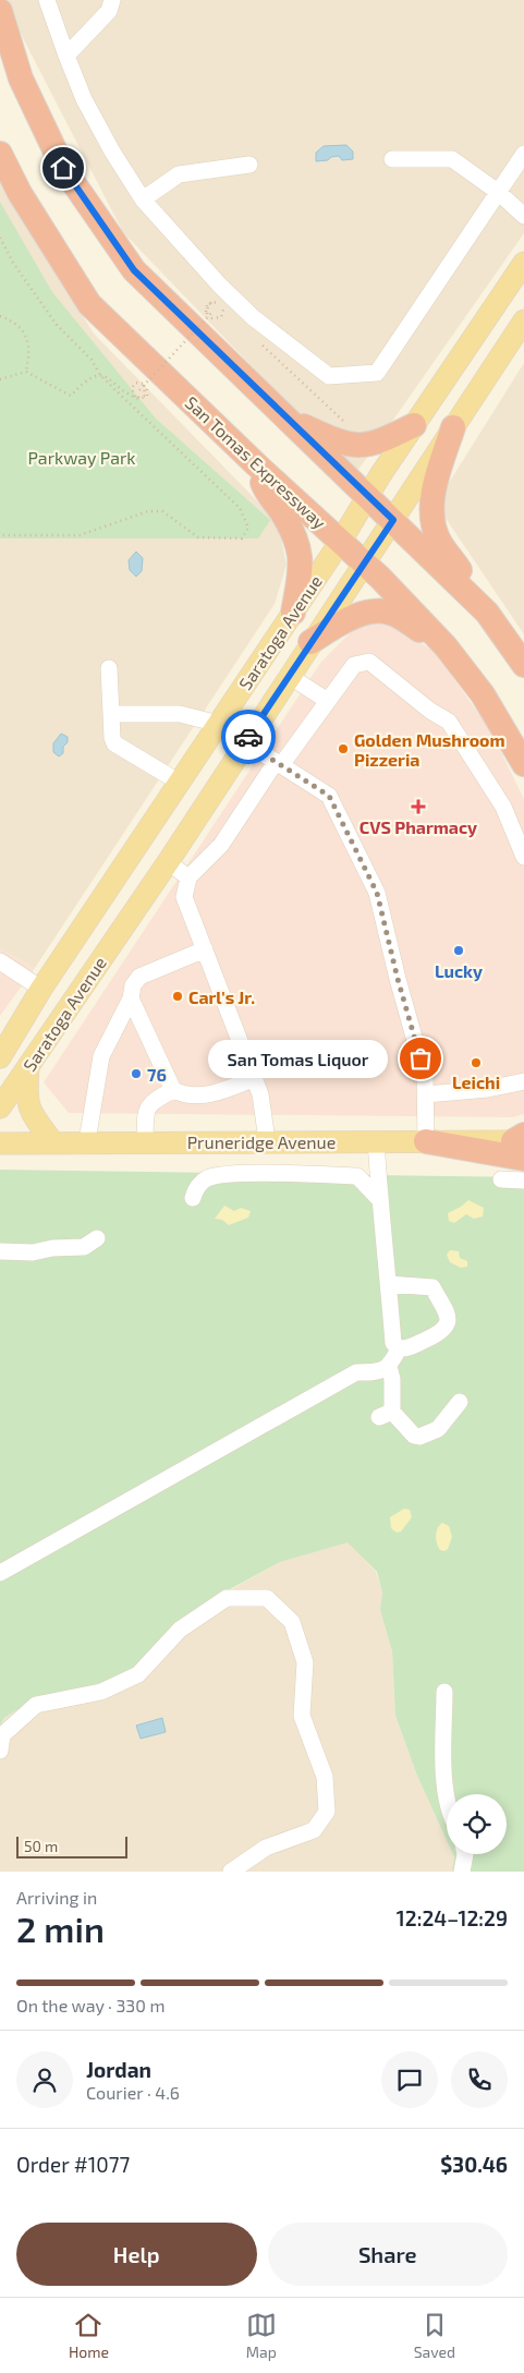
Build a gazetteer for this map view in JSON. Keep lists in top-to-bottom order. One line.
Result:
{"streets":{"highway":["San Tomas Expressway"],"main road":["Saratoga Avenue","Pruneridge Avenue"]},"crossings":[["San Tomas Expressway","Saratoga Avenue"]],"parks":["Parkway Park"],"places":{"other":["Golden Mushroom Pizzeria","Lucky","Carl's Jr.","San Tomas Liquor","Leichi","76"],"health":["CVS Pharmacy"]},"scale_bar":"50 m","page":{"bubble":"San Tomas Liquor","scale":"50 m","heading":["2 min","Arriving in","12:24–12:29"],"panel":["Jordan","Courier · 4.6","Order #1077","$30.46"],"bar":"On the way · 330 m","buttons":["Help","Share"],"tabs":["Home","Map","Saved"]}}
